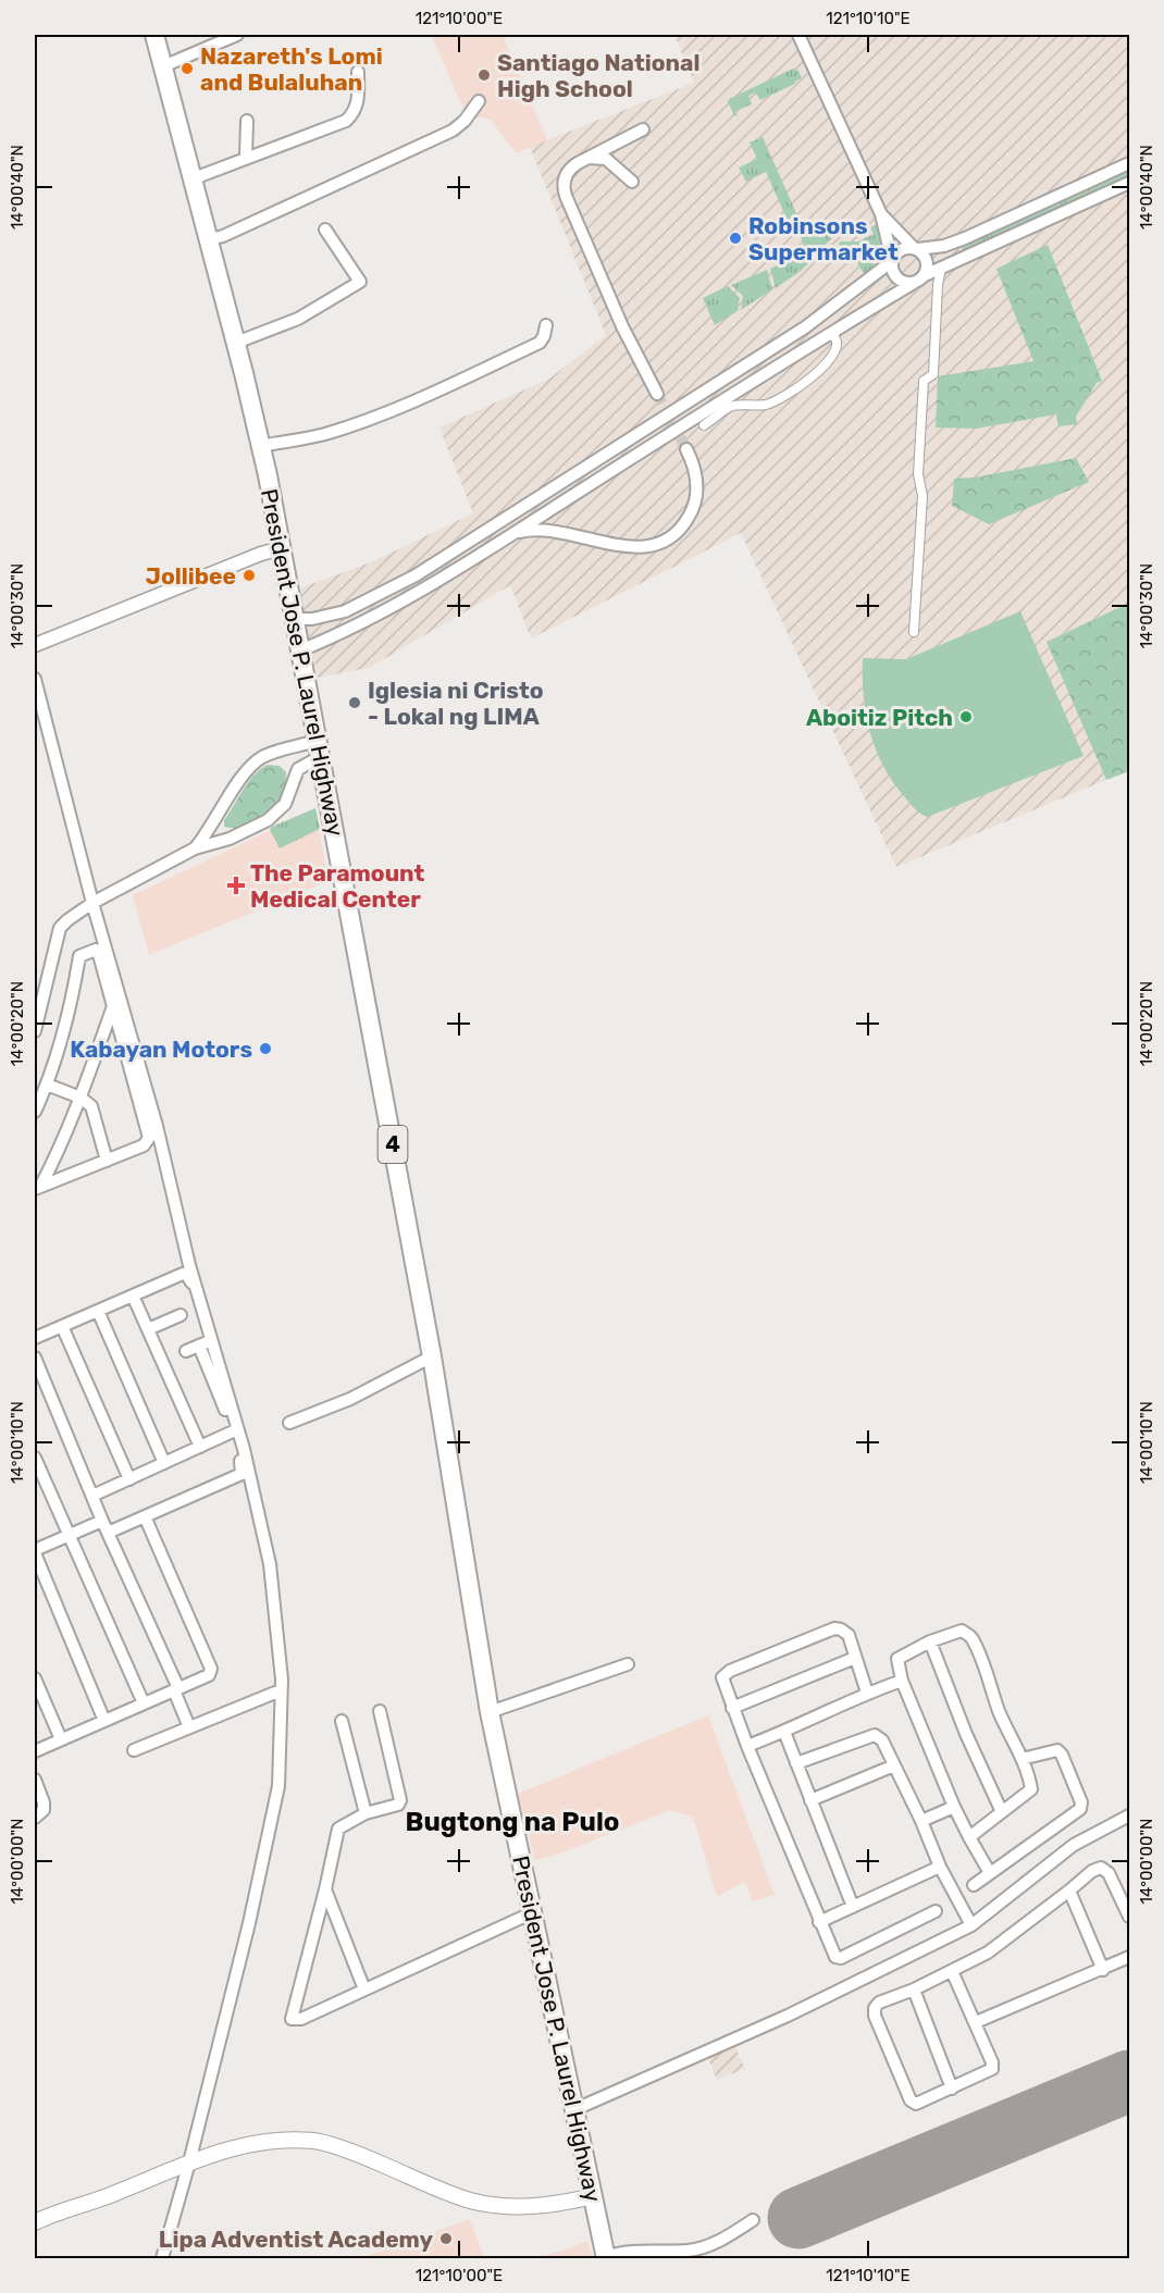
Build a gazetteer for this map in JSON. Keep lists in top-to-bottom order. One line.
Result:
{"streets":{"highway":["President Jose P. Laurel Highway","4"]},"districts":["Bugtong na Pulo"],"places":{"other":["Nazareth's Lomi and Bulaluhan","Santiago National High School","Robinsons Supermarket","Jollibee","Iglesia ni Cristo - Lokal ng LIMA","Aboitiz Pitch","Kabayan Motors","Lipa Adventist Academy"],"health":["The Paramount Medical Center"]},"coordinates":["121°10'00\"E","121°10'10\"E","14°00'40\"N","14°00'30\"N","14°00'20\"N","14°00'10\"N","14°00'00\"N"]}
